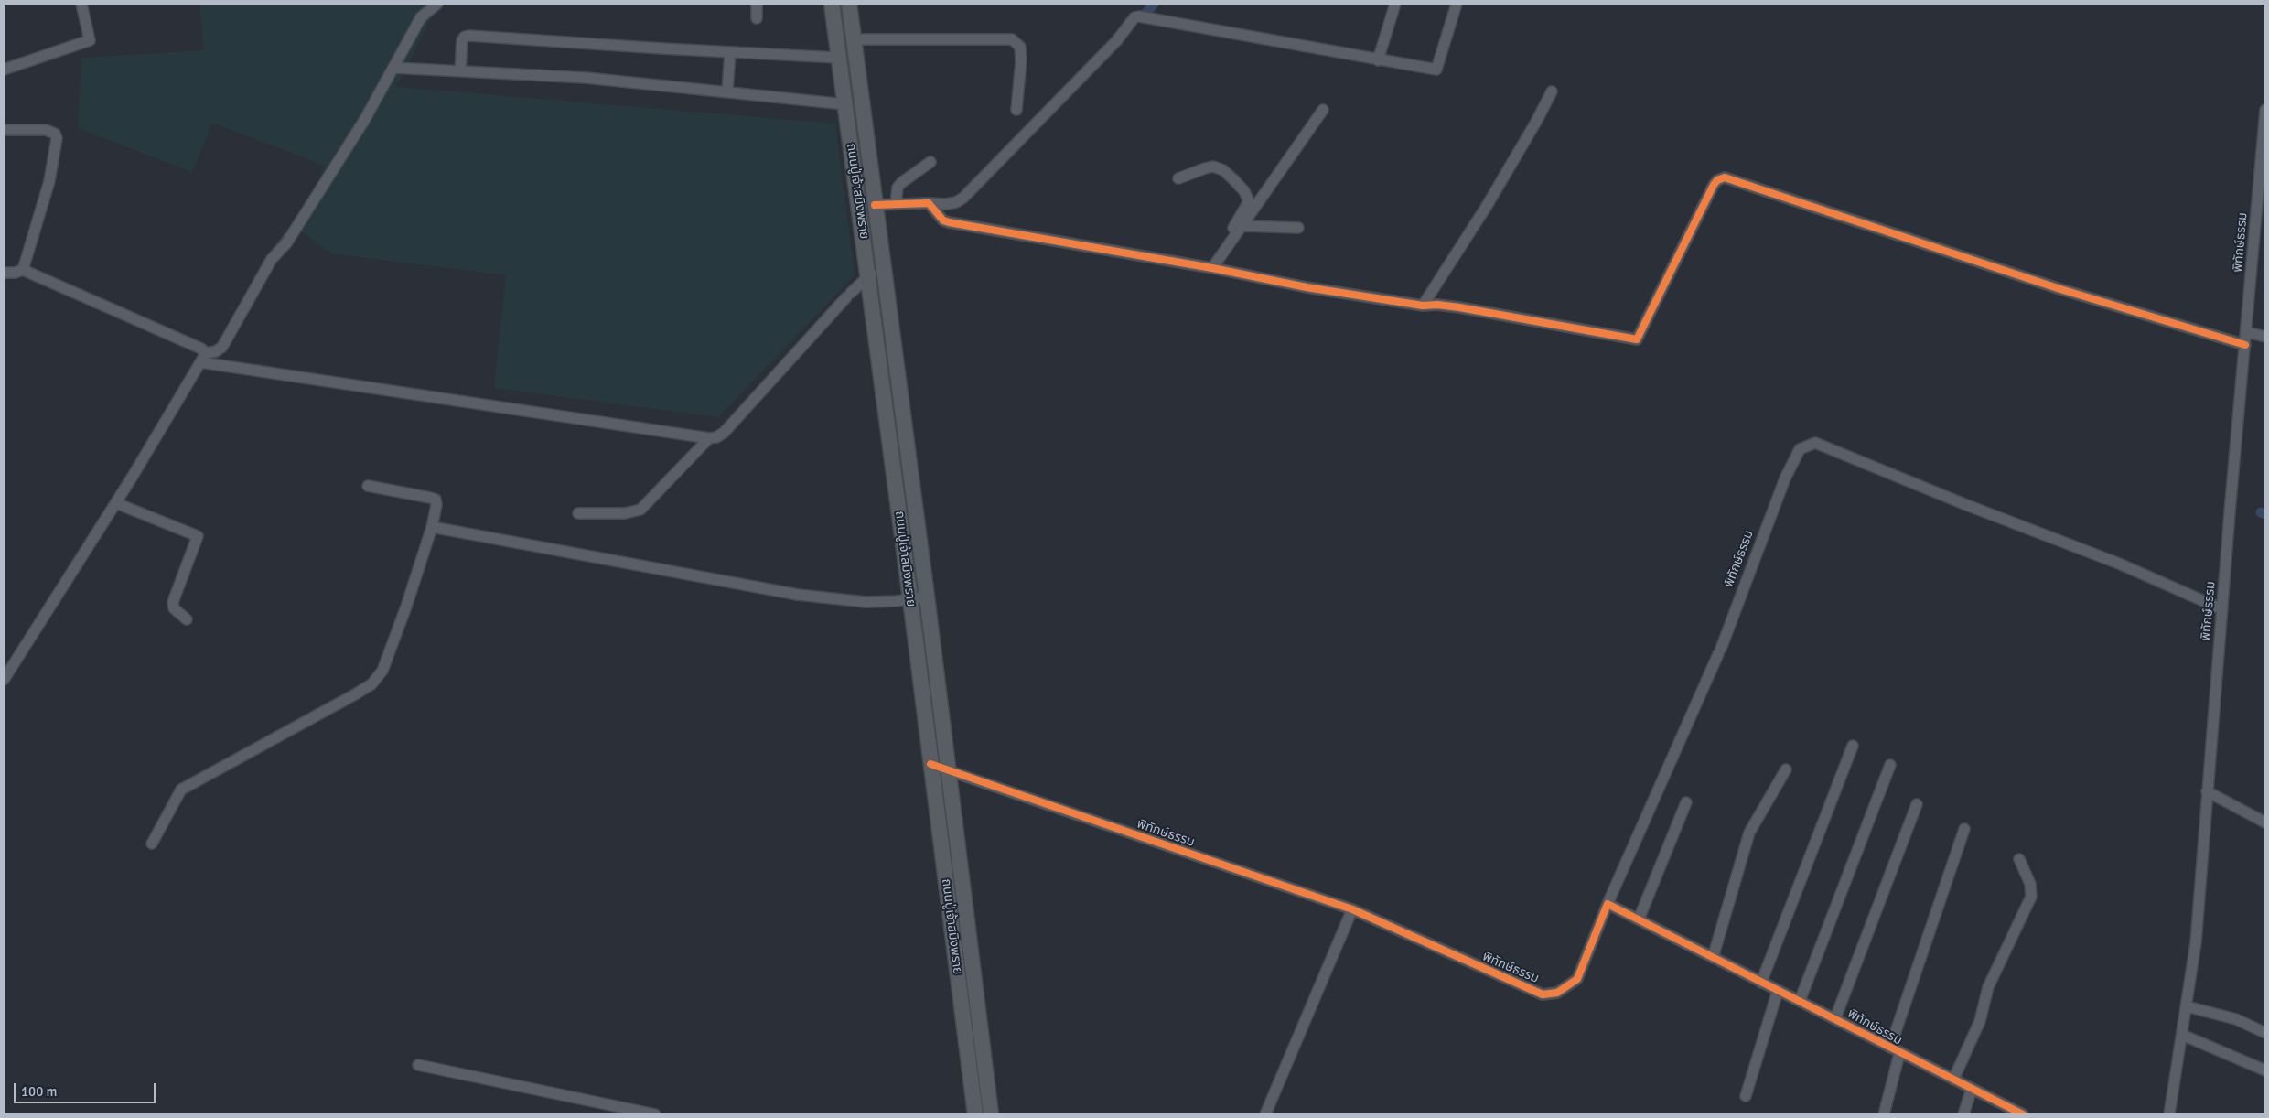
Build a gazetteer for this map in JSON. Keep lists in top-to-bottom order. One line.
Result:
{"streets":{"main road":["ถนนปู่เจ้าสมิงพราย"],"street":["พิทักษ์ธรรม"]},"crossings":[["ถนนปู่เจ้าสมิงพราย","พิทักษ์ธรรม"]],"scale_bar":"100 m"}
